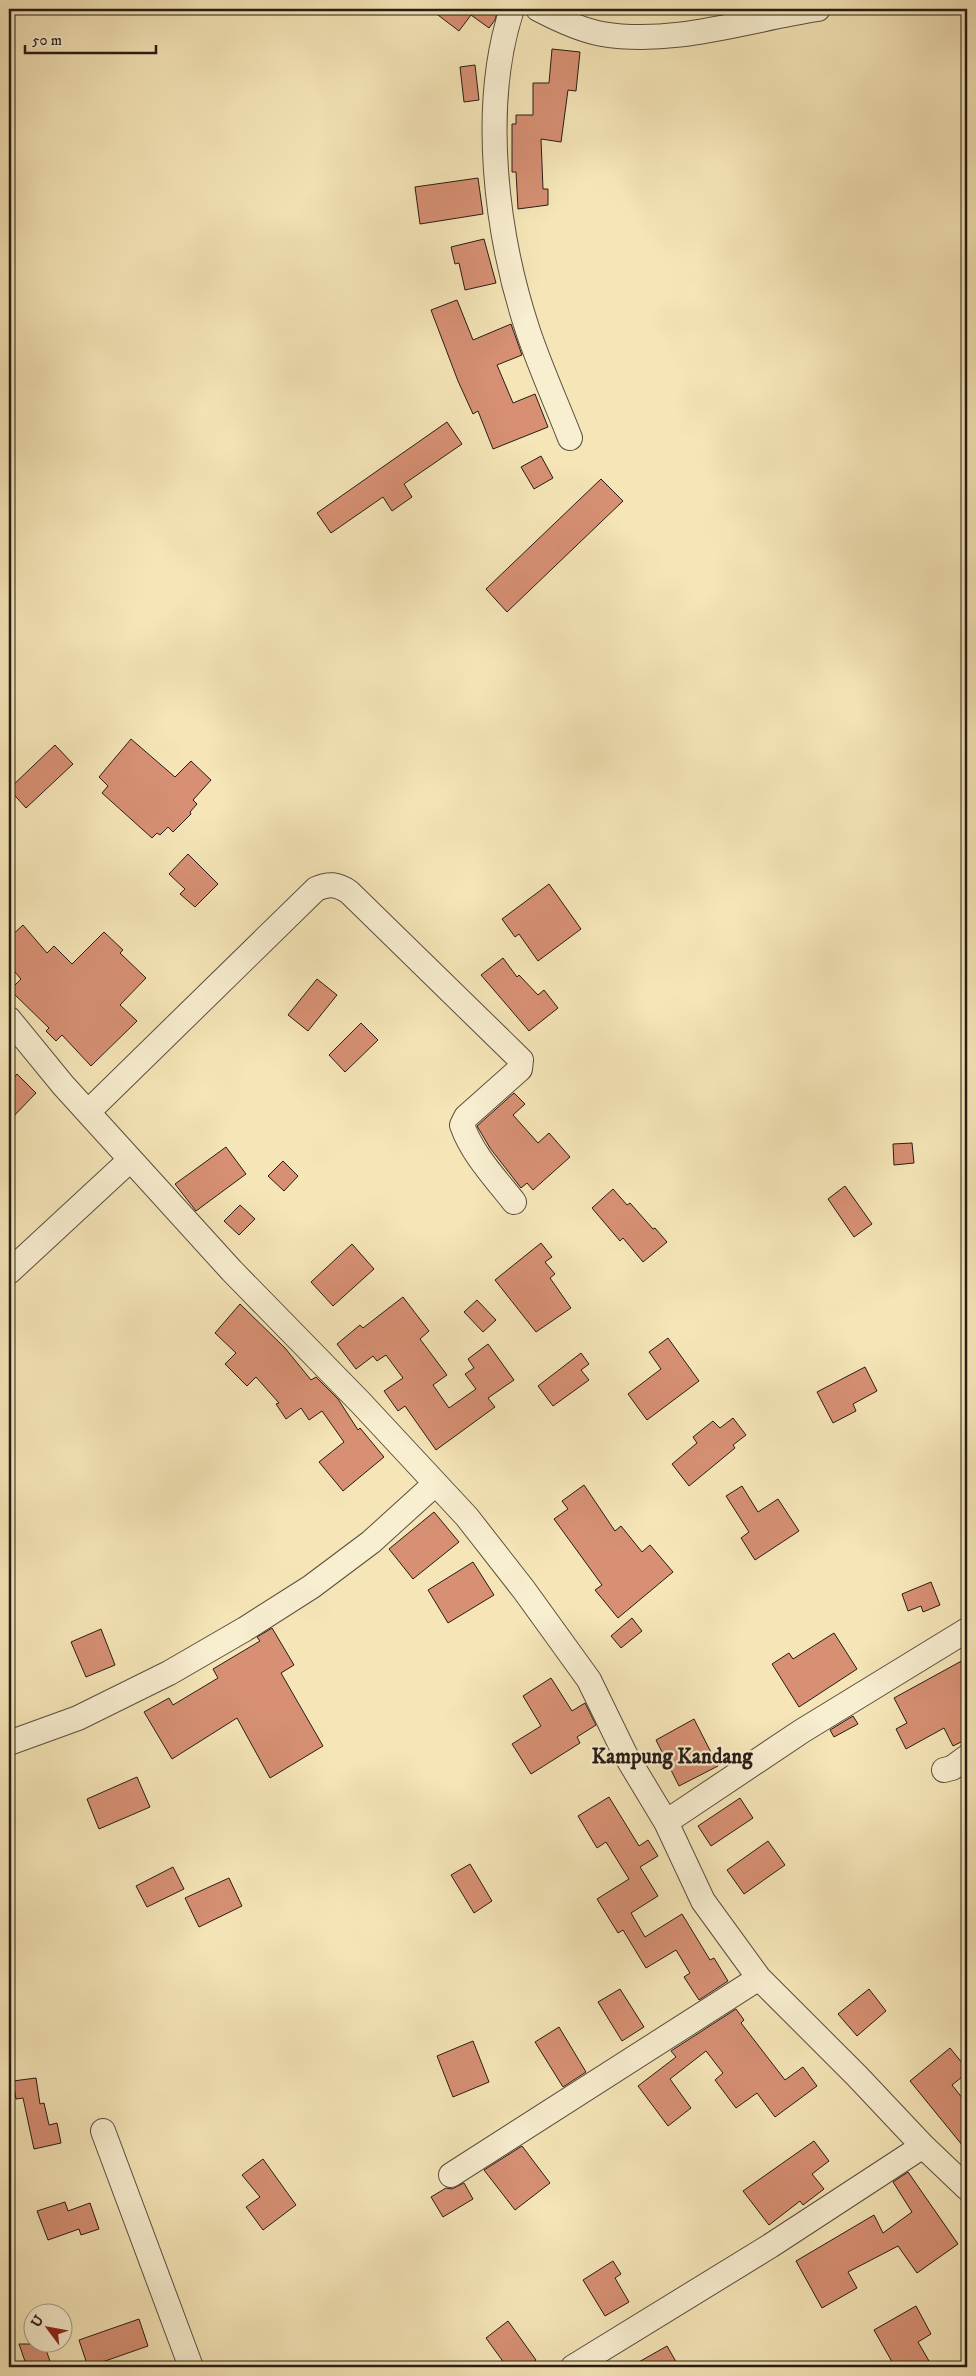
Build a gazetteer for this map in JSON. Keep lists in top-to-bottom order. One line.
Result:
{"districts":["Kampung Kandang"],"scale_bar":"50 m","north":"top left"}
